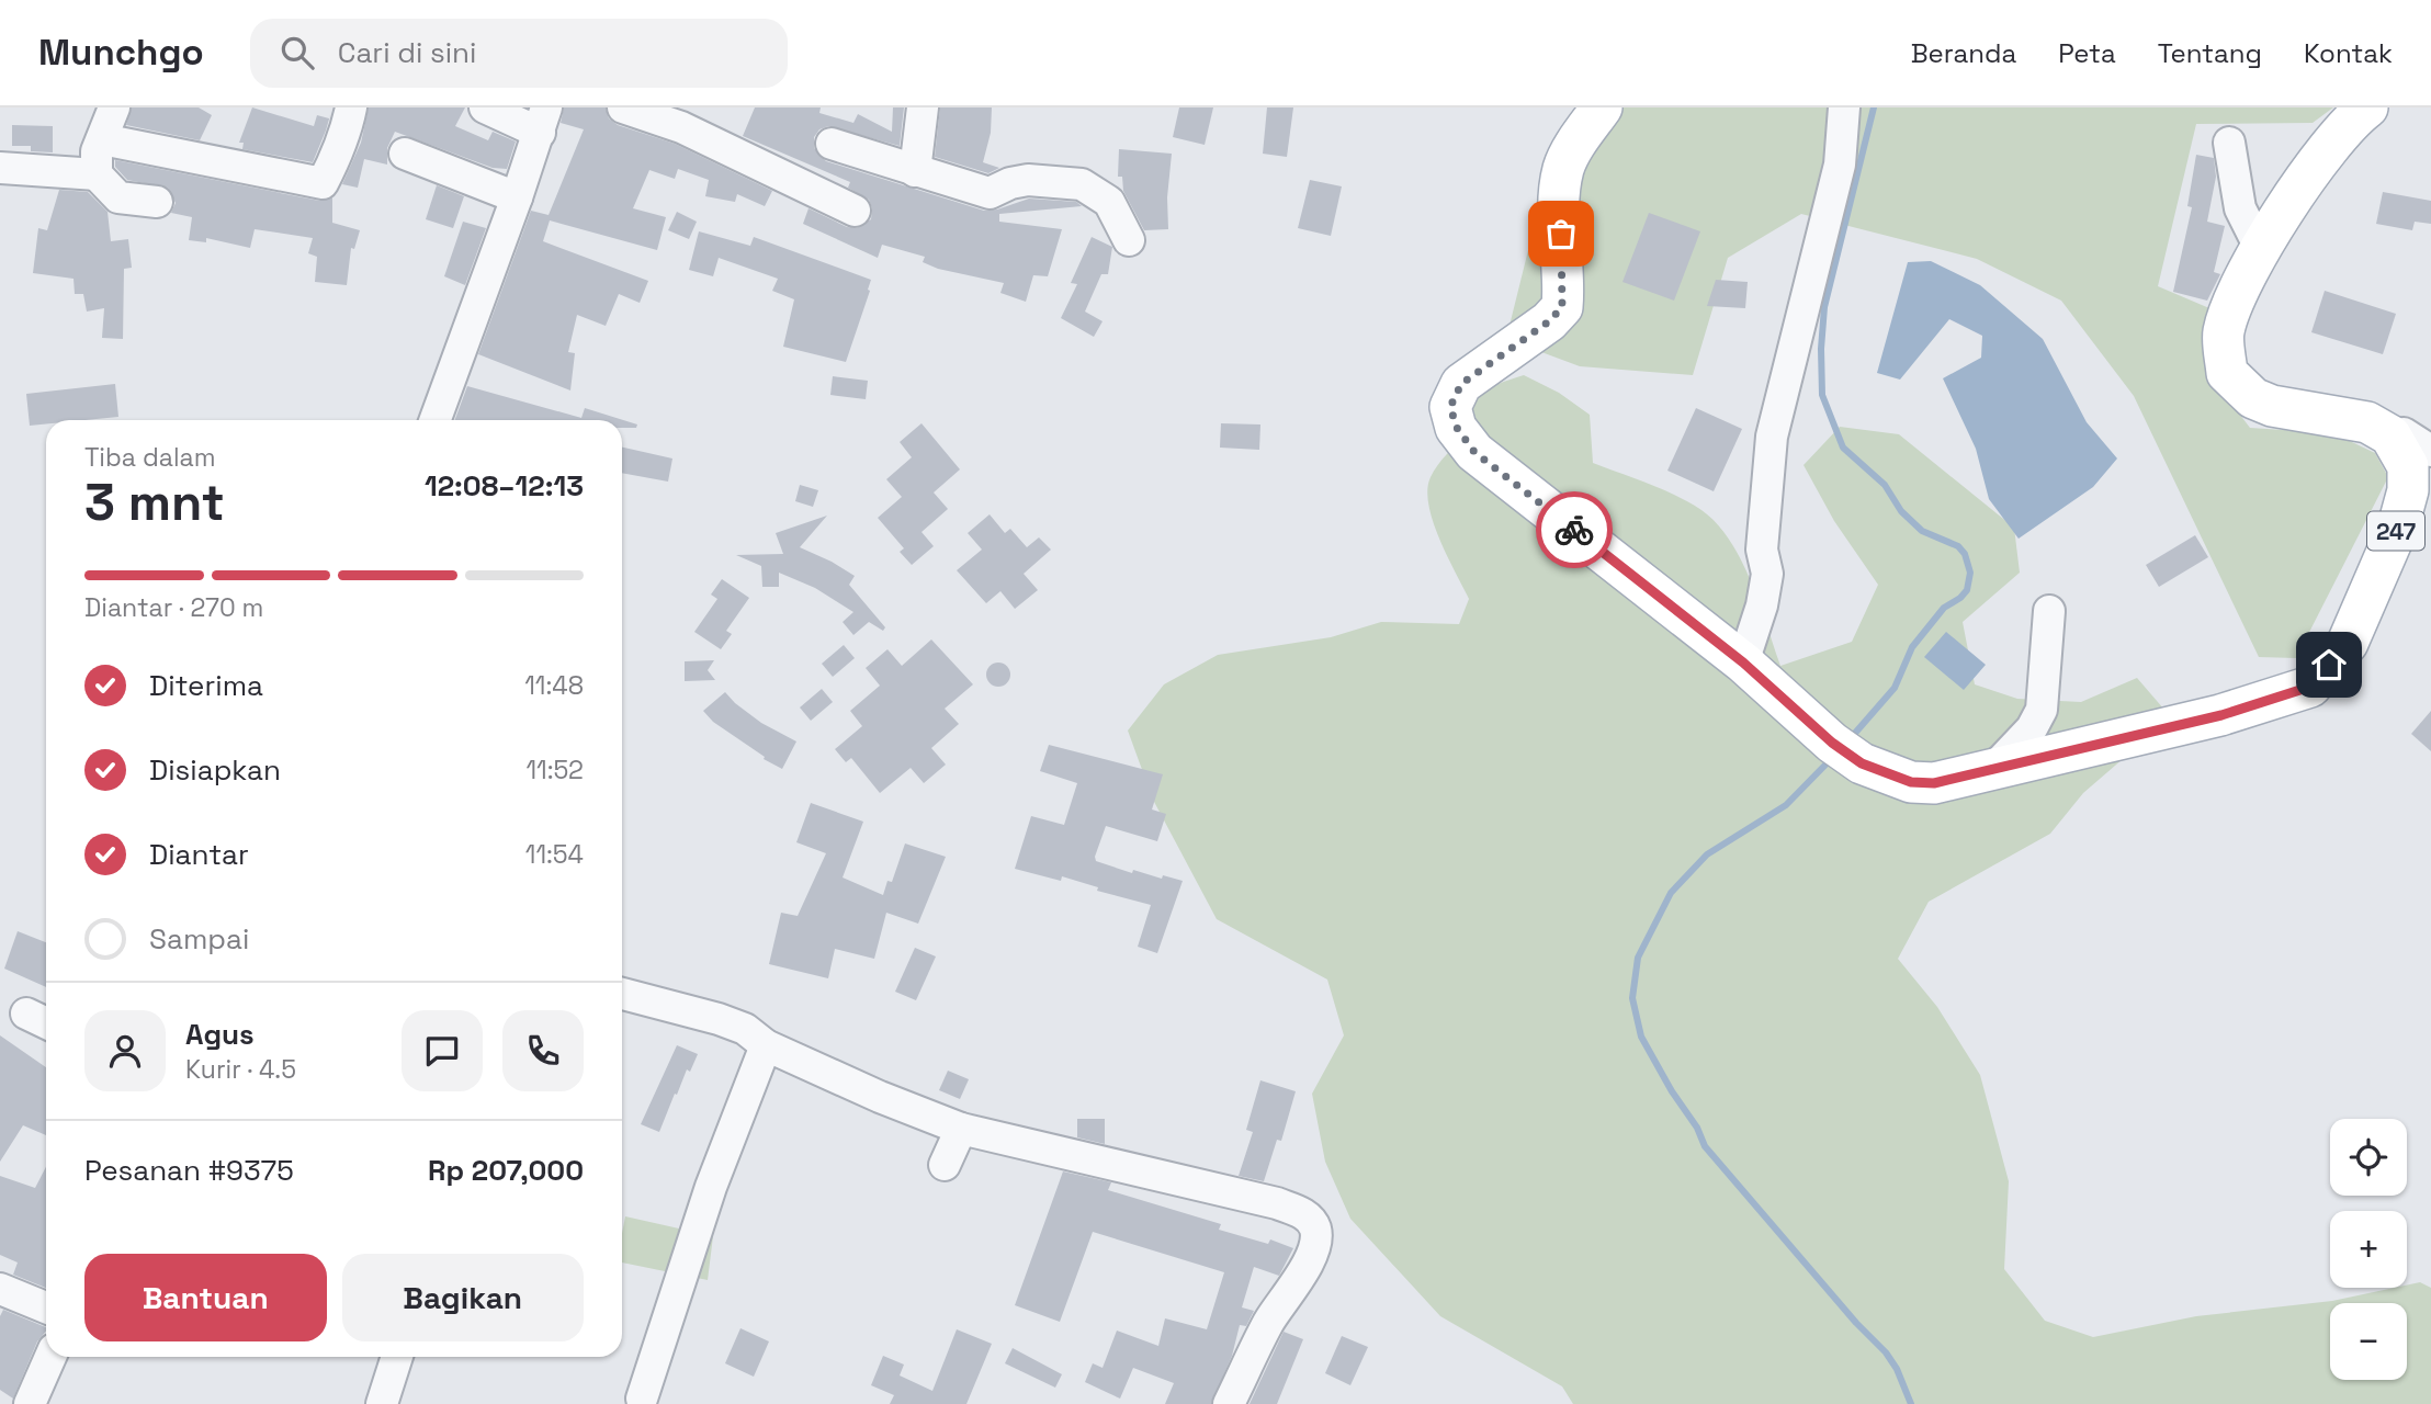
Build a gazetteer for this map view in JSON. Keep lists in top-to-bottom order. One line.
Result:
{"streets":{"main road":["247"]},"page":{"header":"Munchgo","search":"Cari di sini","nav":["Beranda","Peta","Tentang","Kontak"],"heading":["3 mnt","Tiba dalam","12:08–12:13"],"panel":["Agus","Kurir · 4.5","Pesanan #9375","Rp 207,000"],"bar":"Diantar · 270 m","list":[["Diterima","11:48"],["Disiapkan","11:52"],["Diantar","11:54"],"Sampai"],"map_buttons":["+","−"],"buttons":["Bantuan","Bagikan"]}}
